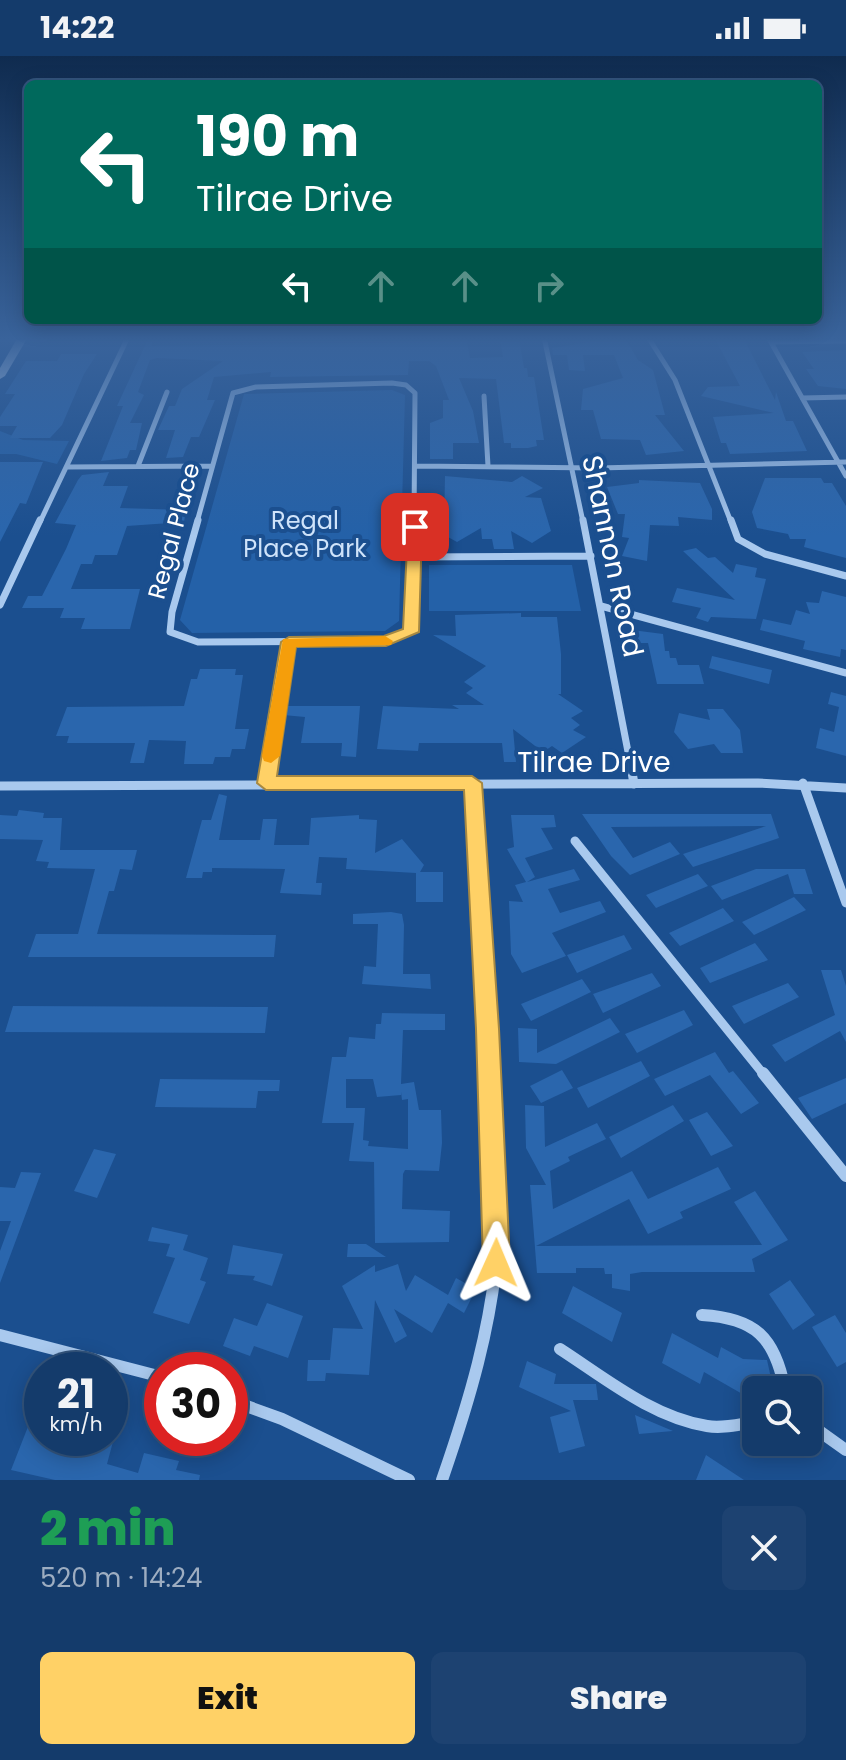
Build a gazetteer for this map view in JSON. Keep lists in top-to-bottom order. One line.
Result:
{"streets":{"street":["Regal Place","Shannon Road","Tilrae Drive"]},"crossings":[["Shannon Road","Tilrae Drive"]],"parks":["Regal Place Park"],"page":{"status":"14:22","turn":["190 m","Tilrae Drive"],"speed":"21 km/h","limit":"30","heading":["2 min","520 m · 14:24"],"buttons":["Exit","Share"]}}
